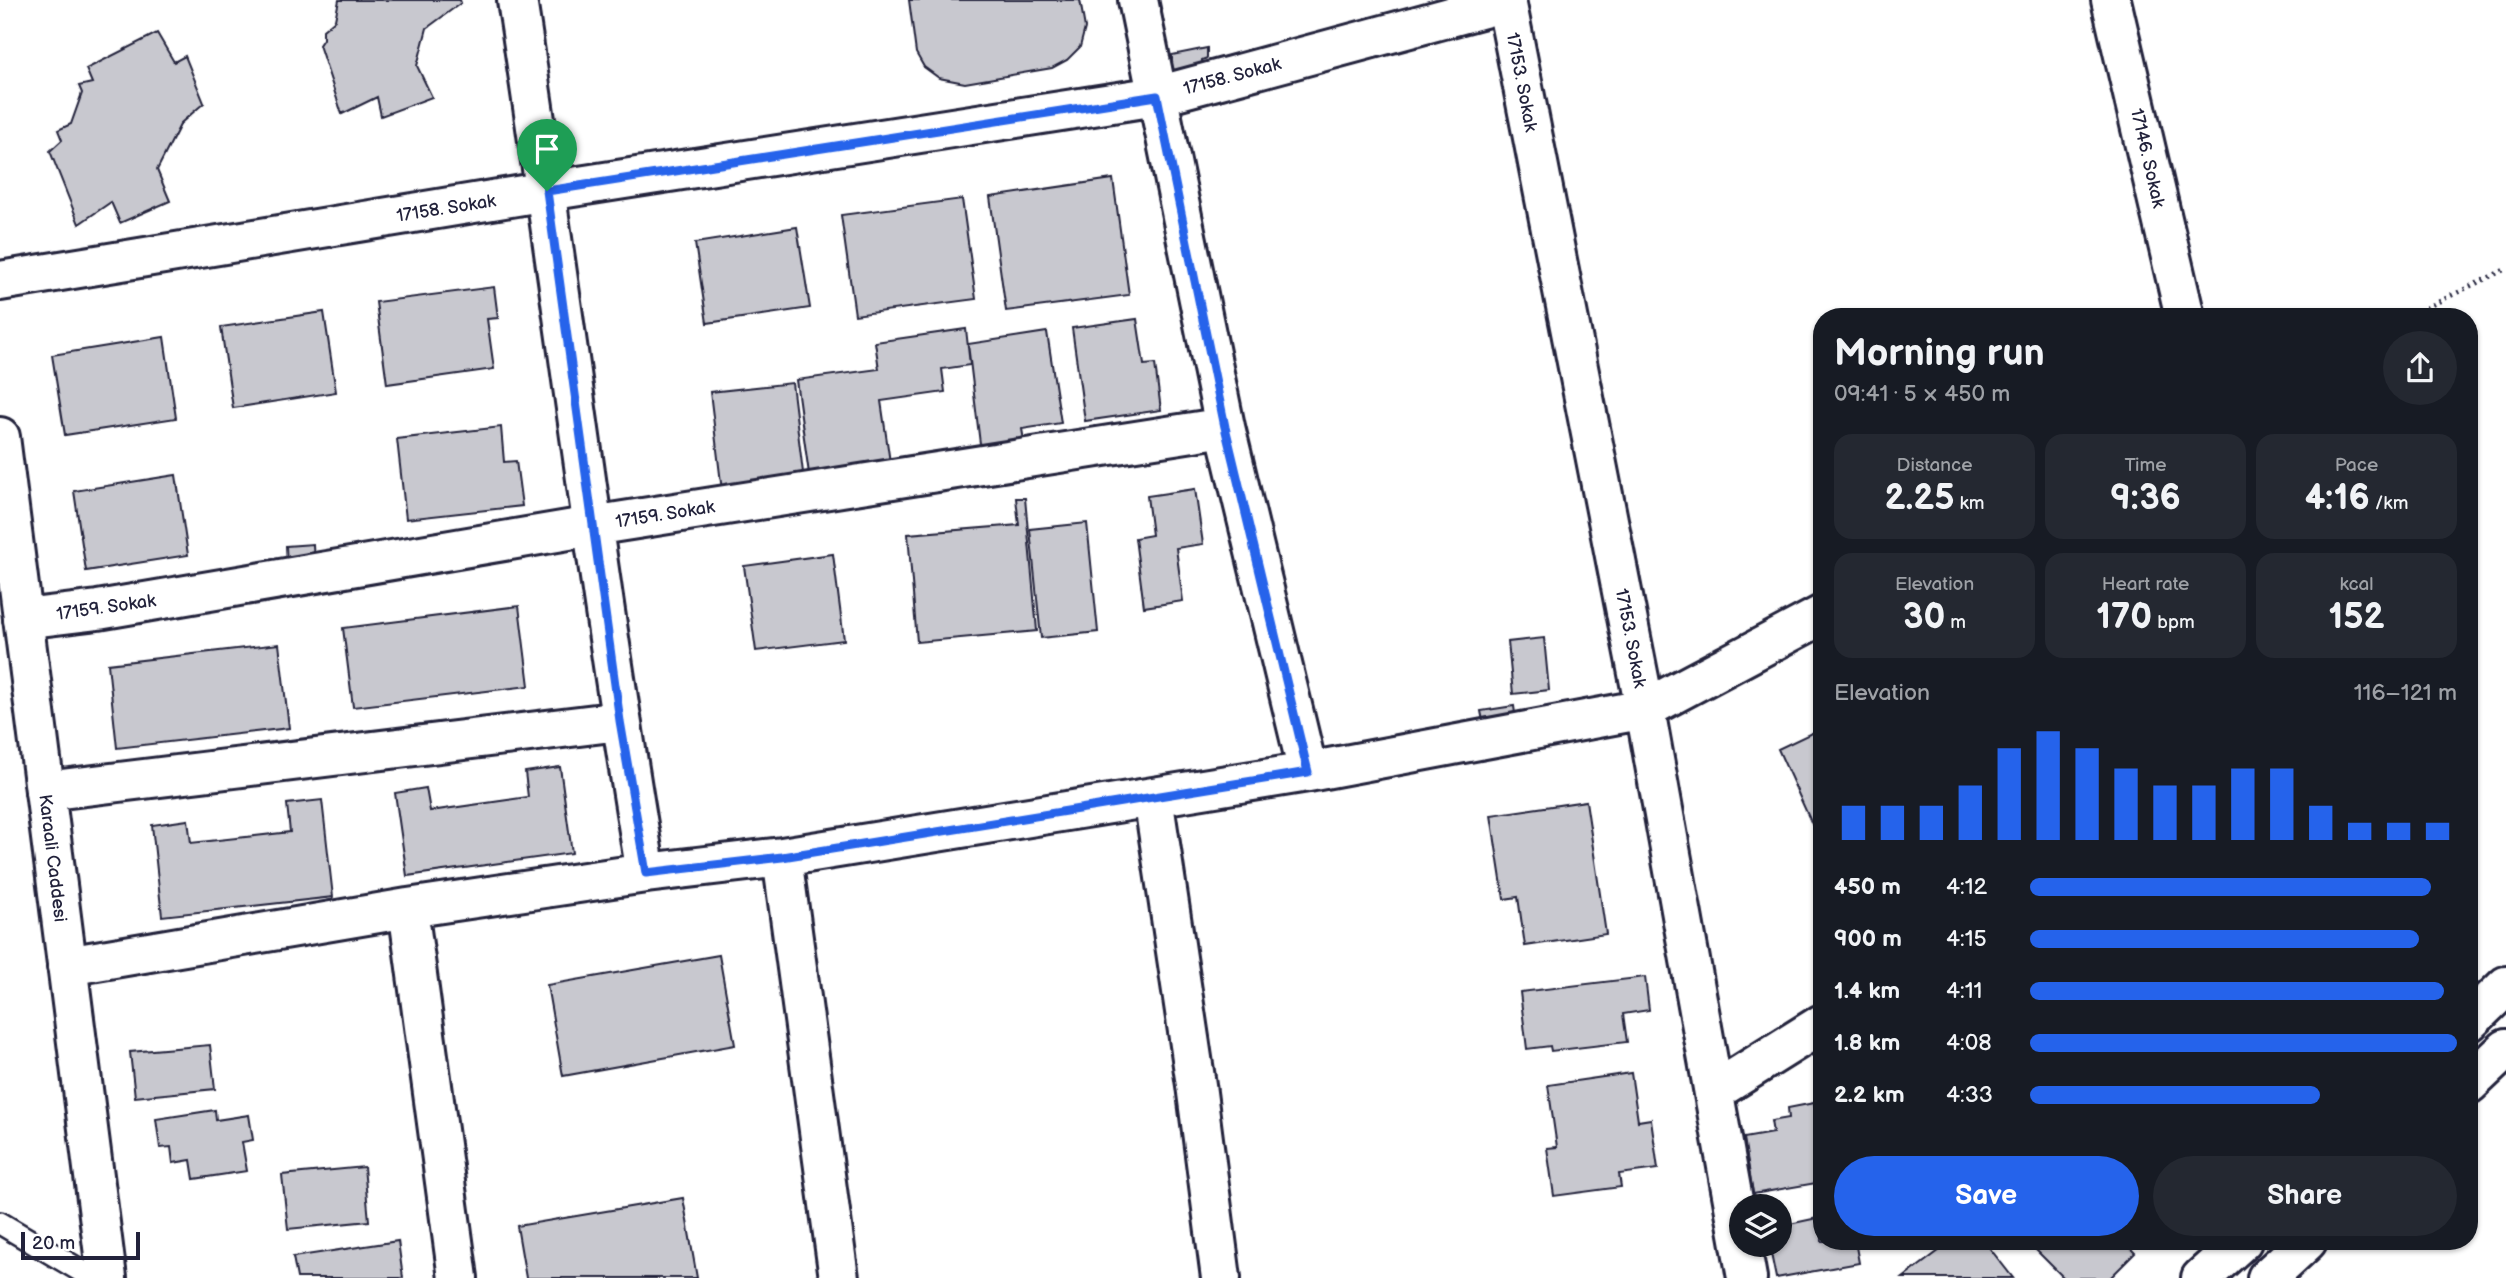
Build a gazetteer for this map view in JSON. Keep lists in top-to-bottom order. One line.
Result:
{"streets":{"street":["17158. Sokak","17153. Sokak","17146. Sokak","17159. Sokak","Karaali Caddesi"]},"crossings":[["17158. Sokak","17153. Sokak"],["17159. Sokak","Karaali Caddesi"]],"scale_bar":"20 m","page":{"heading":["Morning run","09:41 · 5 × 450 m"],"stats":[["Distance","2.25 km"],["Time","9:36"],["Pace","4:16 /km"],["Elevation","30 m"],["Heart rate","170 bpm"],["kcal","152"]],"chart":["Elevation","116–121 m"],"list":[{"name":"450 m","note":"4:12"},{"name":"900 m","note":"4:15"},{"name":"1.4 km","note":"4:11"},{"name":"1.8 km","note":"4:08"},{"name":"2.2 km","note":"4:33"}],"buttons":["Save","Share"],"scale":"20 m"}}
